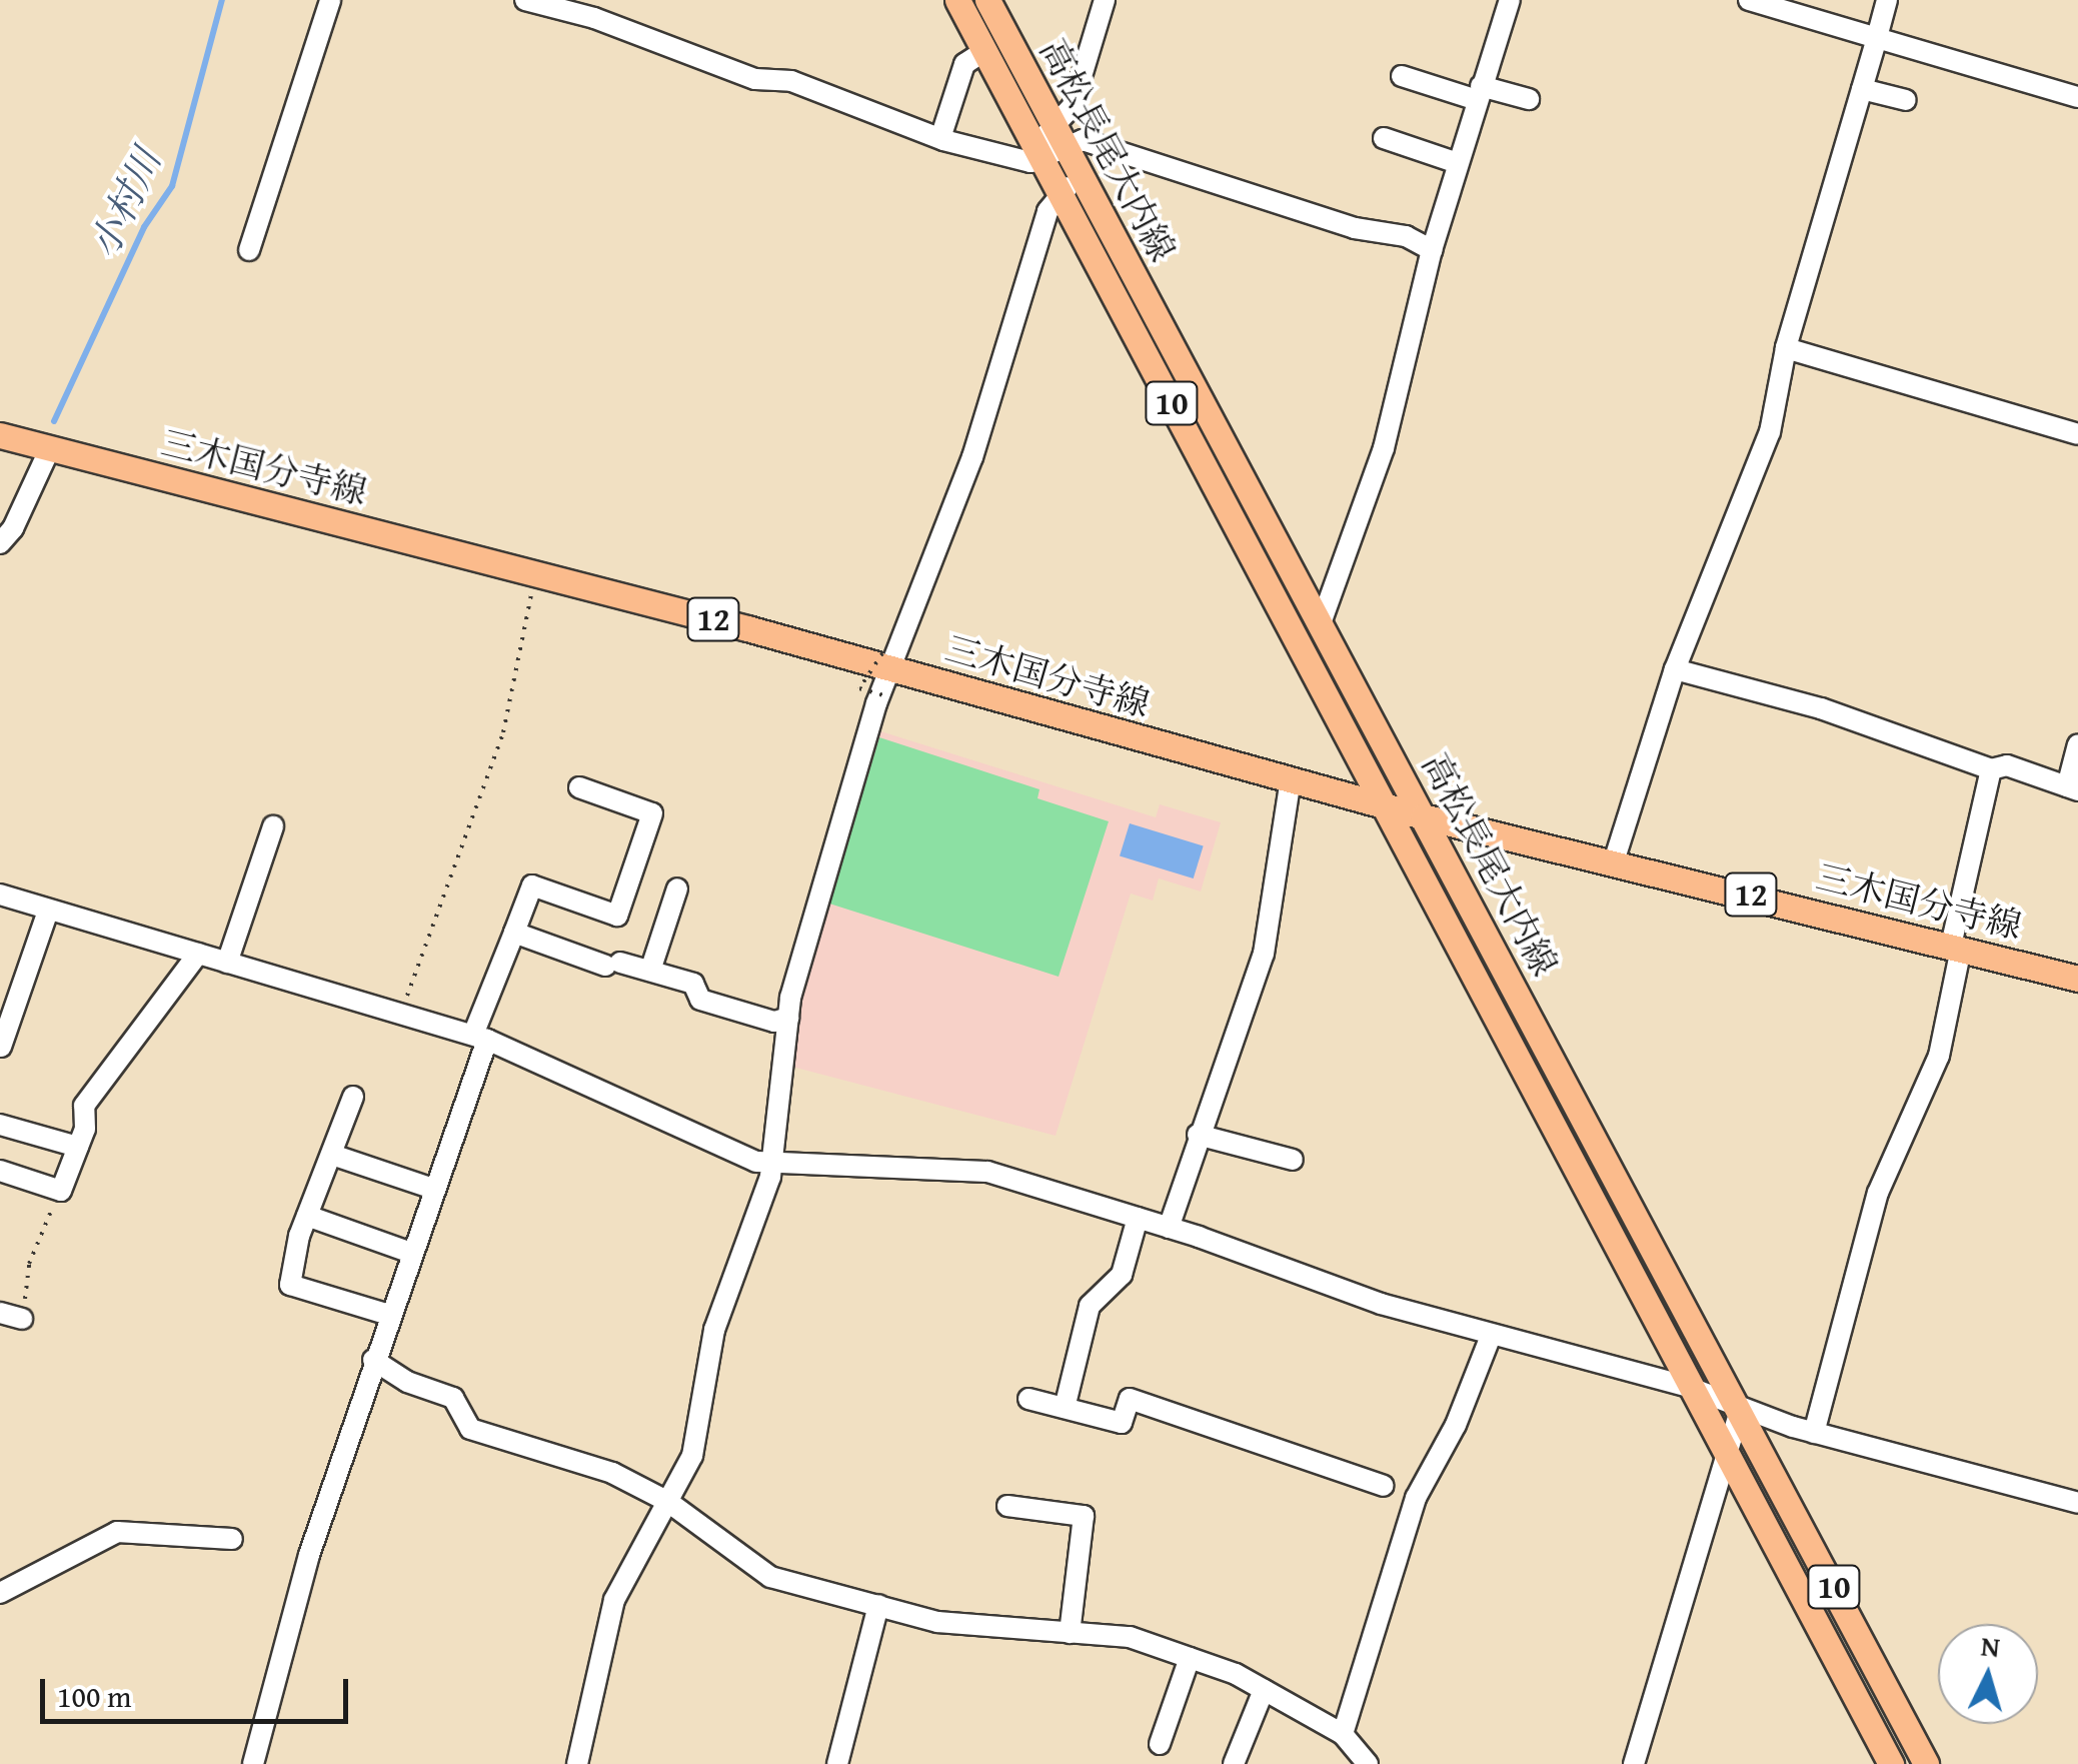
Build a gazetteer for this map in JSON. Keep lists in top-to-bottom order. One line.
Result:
{"streets":{"main road":["高松長尾大内線","10","三木国分寺線","12"]},"crossings":[["高松長尾大内線","三木国分寺線"]],"water":["小村川"],"scale_bar":"100 m","north":"top"}
